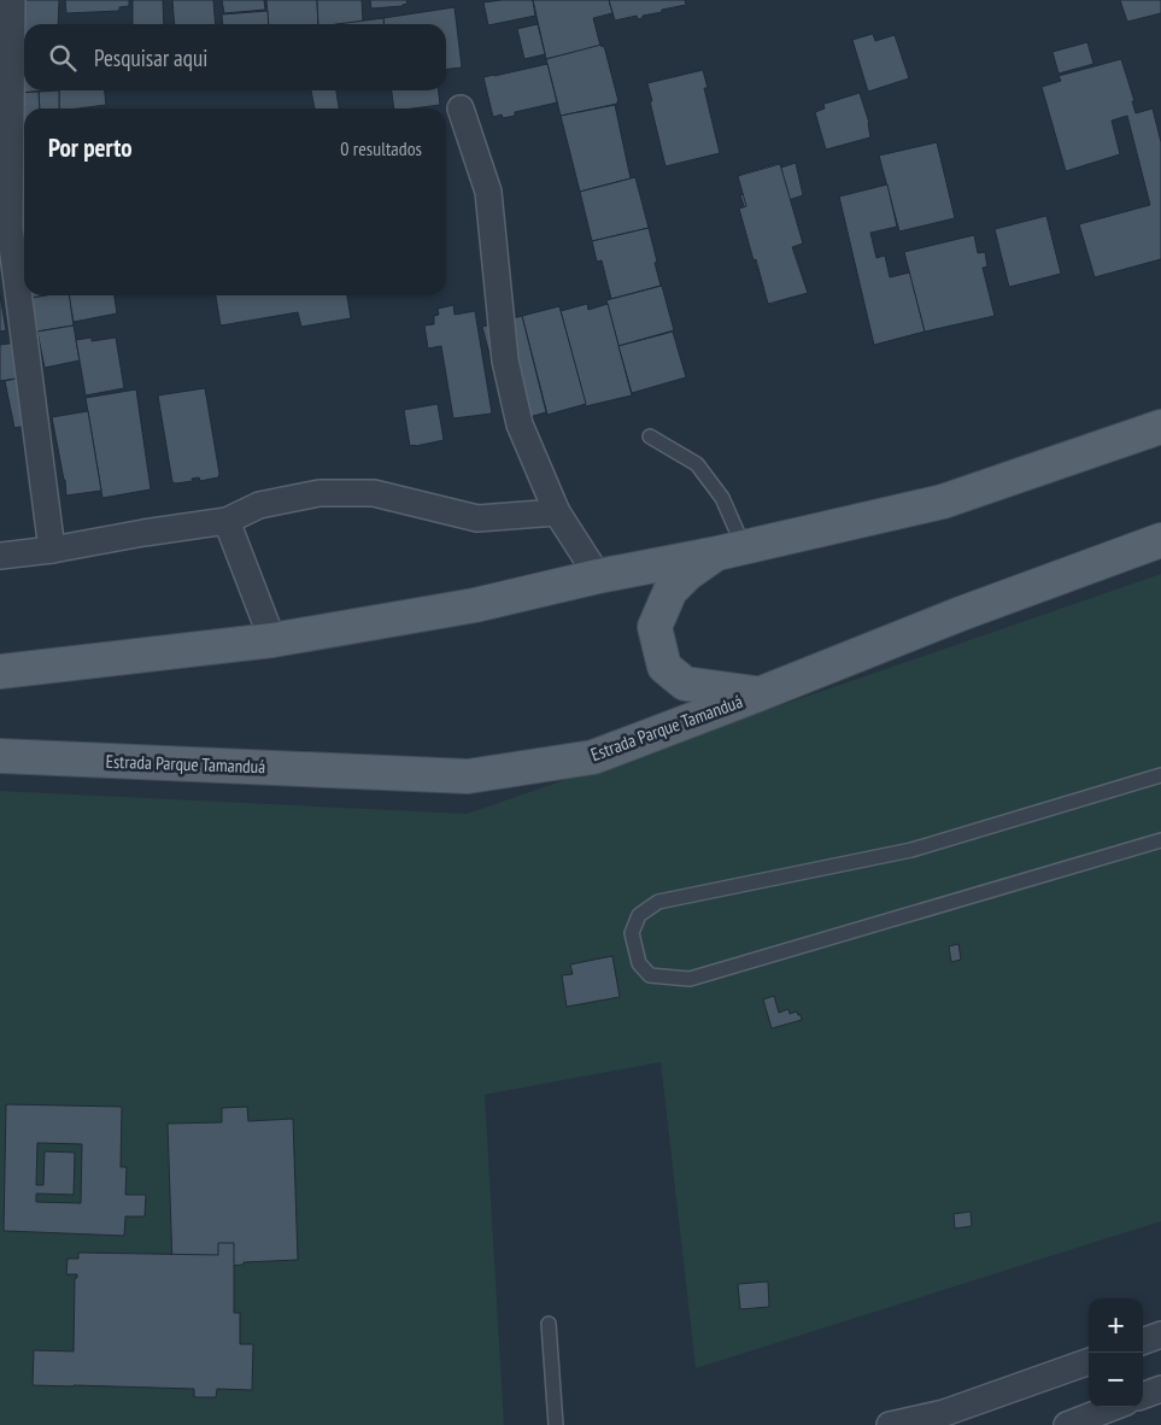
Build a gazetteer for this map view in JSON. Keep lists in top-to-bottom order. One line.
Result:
{"streets":{"main road":["Estrada Parque Tamanduá"]},"page":{"search":"Pesquisar aqui","heading":["Por perto","0 resultados"],"map_buttons":["+","−"]}}
